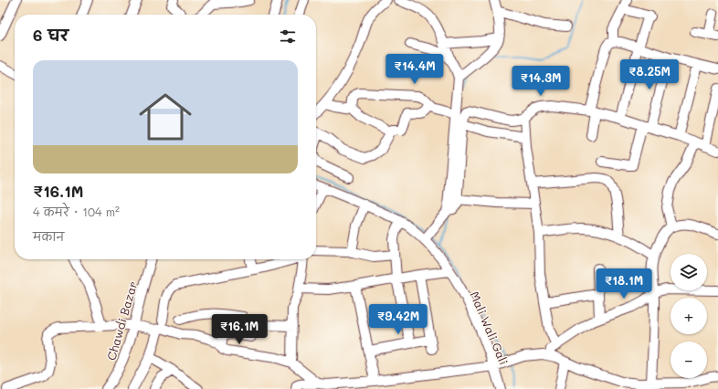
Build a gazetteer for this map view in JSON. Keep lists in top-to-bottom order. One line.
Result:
{"streets":{"street":["Chawdi Bazar","Mali Wali Gali"]},"page":{"heading":"6 घर","price":["₹14.4M","₹8.25M","₹14.3M","₹18.1M","₹9.42M","₹16.1M"],"list":[{"name":"₹16.1M","note":"4 कमरे · 104 m² · मकान"}],"map_buttons":["+","−"]}}
